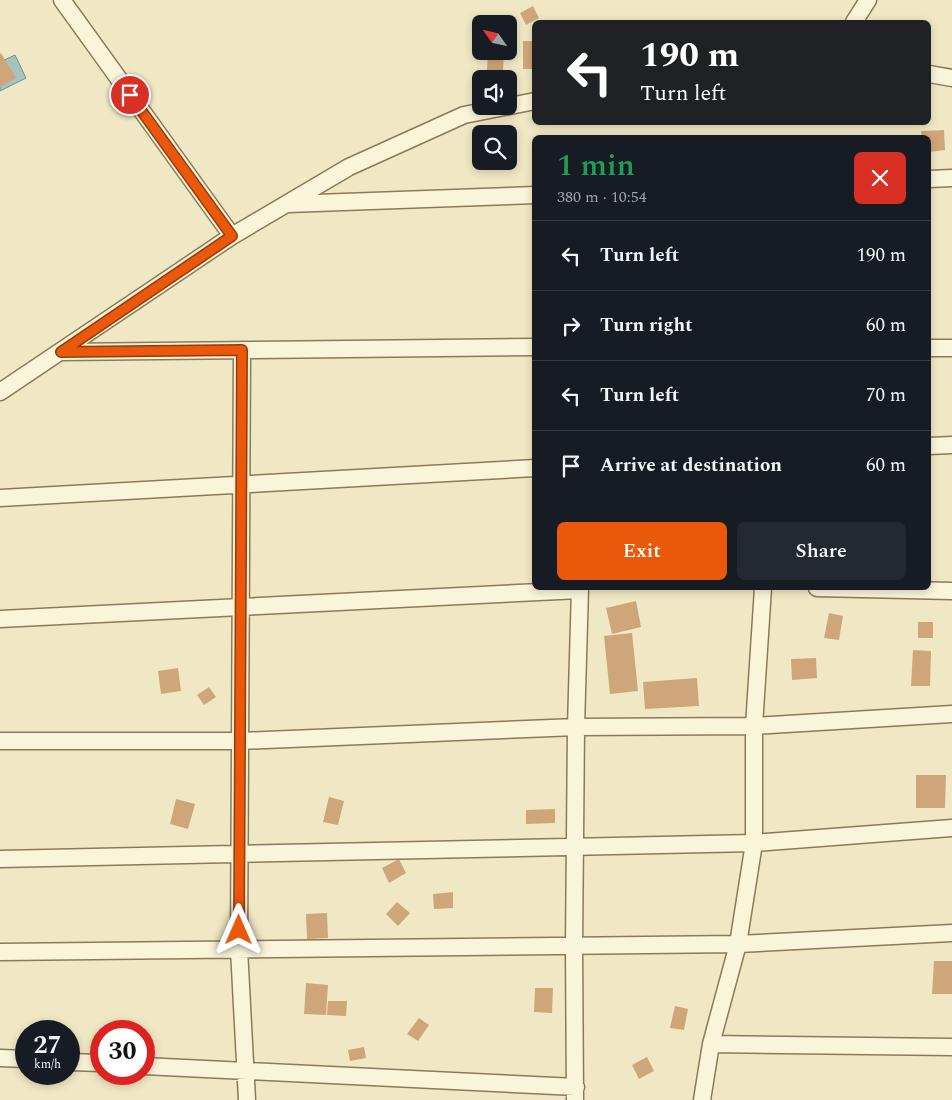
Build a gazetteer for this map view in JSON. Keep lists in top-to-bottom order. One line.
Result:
{"north":"top left","page":{"turn":["190 m","Turn left"],"heading":["1 min","380 m · 10:54"],"list":[{"name":"Turn left","value":"190 m"},{"name":"Turn right","value":"60 m"},{"name":"Turn left","value":"70 m"},{"name":"Arrive at destination","value":"60 m"}],"buttons":["Exit","Share"],"speed":"27 km/h","limit":"30"}}
